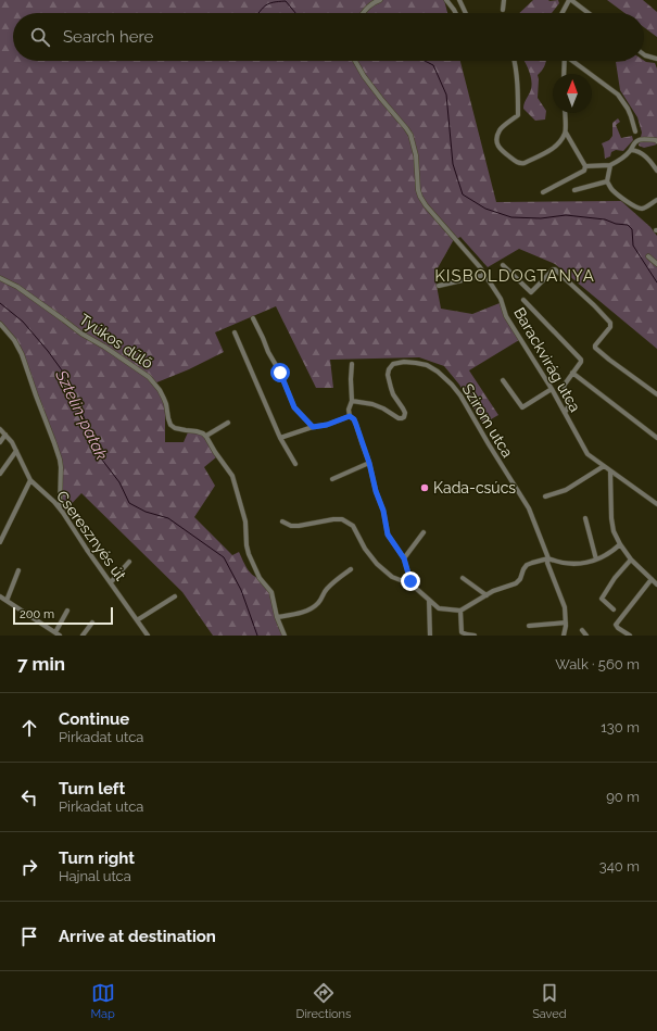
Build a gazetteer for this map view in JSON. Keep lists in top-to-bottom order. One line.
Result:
{"streets":{"street":["Tyúkos dűlő","Barackvirág utca","Szirom utca","Cseresznyés út"]},"districts":["KISBOLDOGTANYA"],"water":["Sztelin-patak"],"places":["Kada-csúcs"],"scale_bar":"200 m","north":"top","page":{"search":"Search here","scale":"200 m","heading":["7 min","Walk · 560 m"],"list":[["Continue","Pirkadat utca","130 m"],["Turn left","Pirkadat utca","90 m"],["Turn right","Hajnal utca","340 m"],"Arrive at destination"],"nav":["Map","Directions","Saved"]}}
